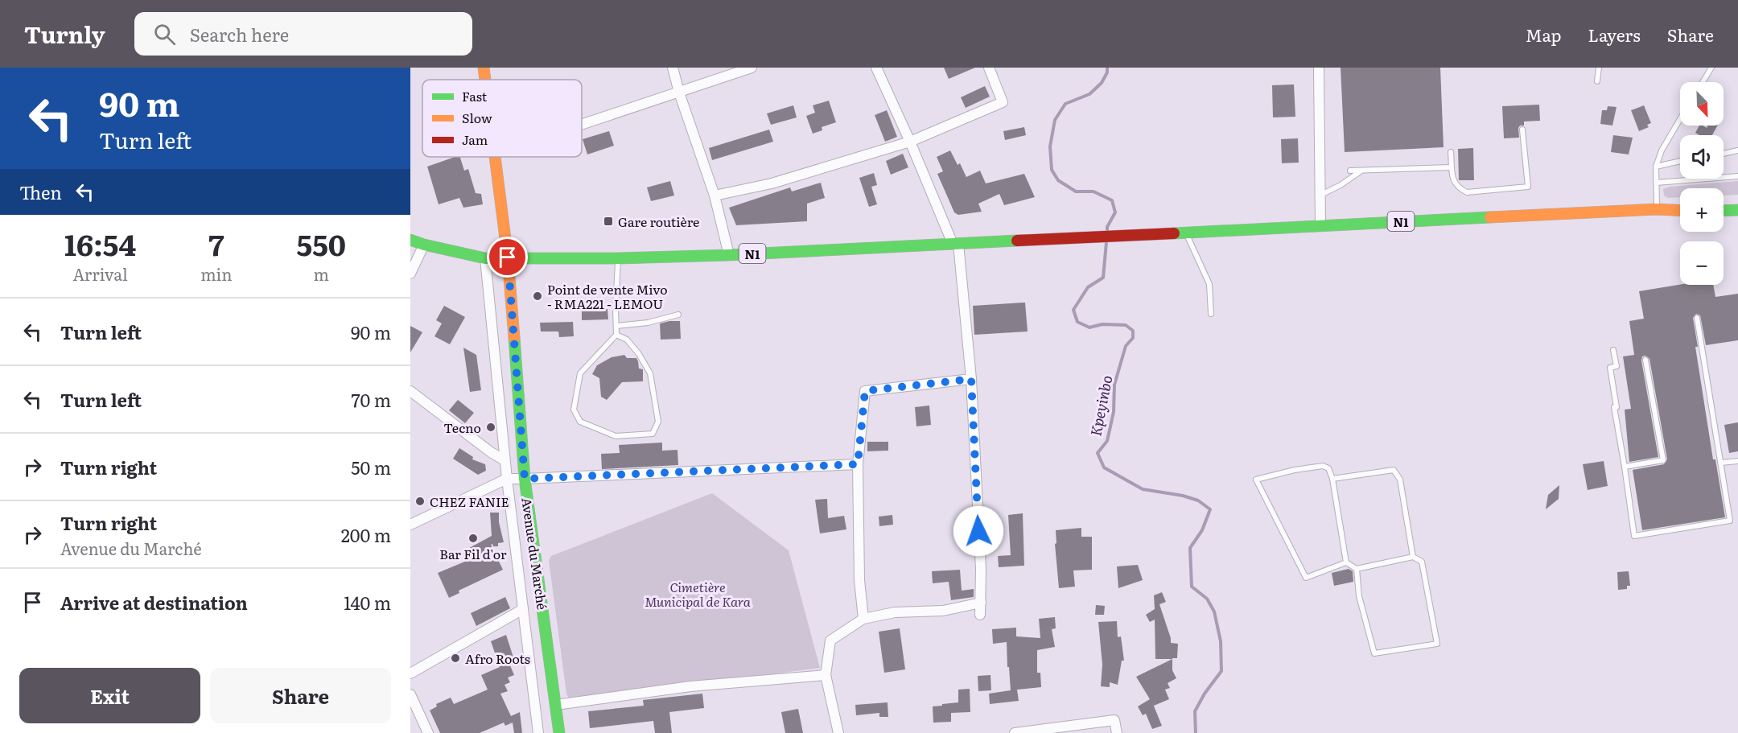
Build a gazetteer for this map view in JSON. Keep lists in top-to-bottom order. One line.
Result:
{"streets":{"main road":["N1","Avenue du Marché"]},"crossings":[["N1","Avenue du Marché"]],"water":["Kpeyinbo"],"parks":["Cimetière Municipal de Kara"],"places":{"transit":["Gare routière"],"other":["Point de vente Mivo - RMA221 - LEMOU","Tecno","CHEZ FANIE","Bar Fil d'or","Afro Roots"]},"legend":["Fast","Slow","Jam"],"north":"bottom right","page":{"header":"Turnly","search":"Search here","nav":["Map","Layers","Share"],"turn":["90 m","Turn left"],"map_buttons":["+","−"],"then":"Then","eta":["16:54","Arrival","7","min","550","m"],"list":[{"name":"Turn left","value":"90 m"},{"name":"Turn left","value":"70 m"},{"name":"Turn right","value":"50 m"},{"name":"Turn right","note":"Avenue du Marché","value":"200 m"},{"name":"Arrive at destination","value":"140 m"}],"buttons":["Exit","Share"]}}
